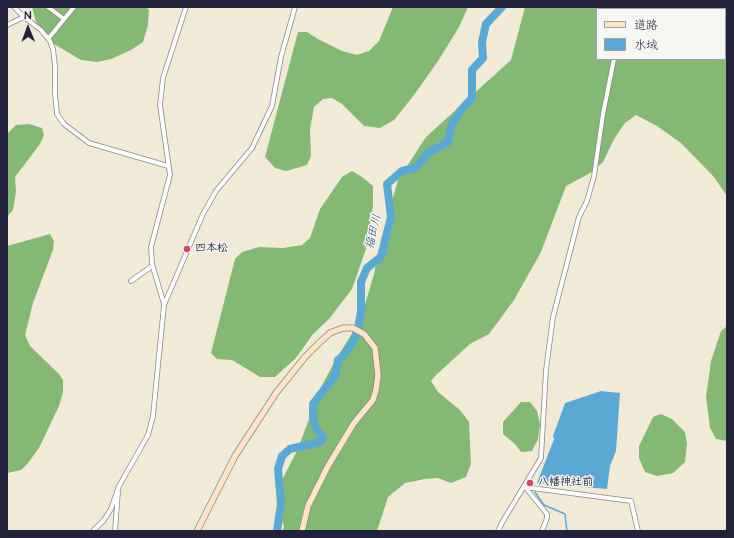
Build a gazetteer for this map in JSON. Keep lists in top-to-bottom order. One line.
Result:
{"water":["福田川"],"places":["四本松","八幡神社前"],"legend":["道路","水域"],"north":"top"}
